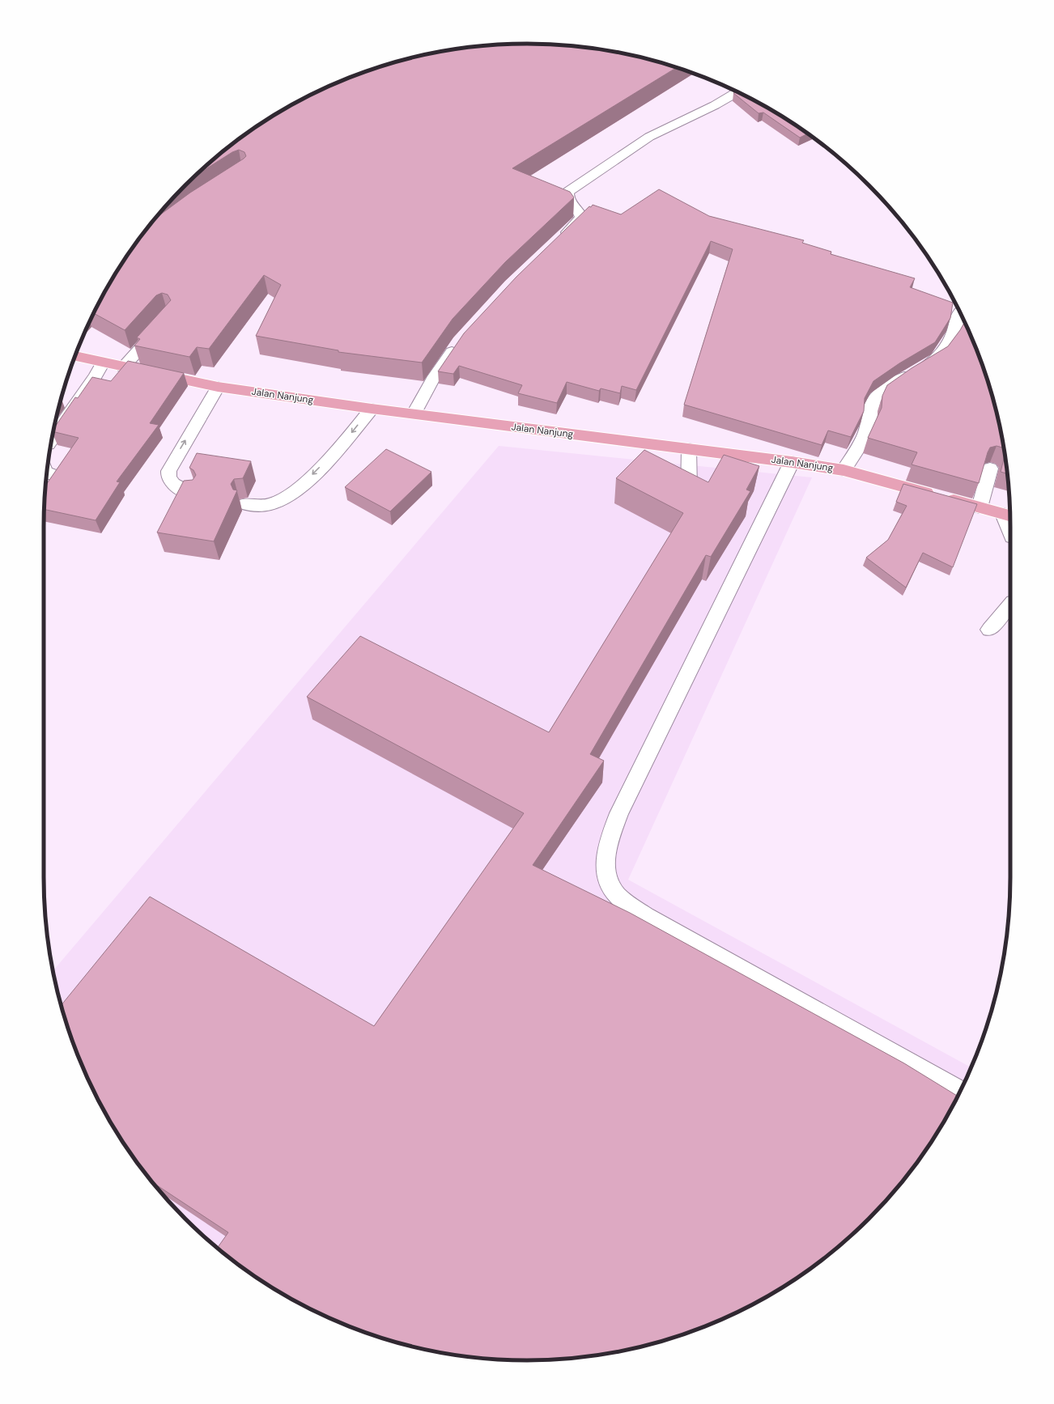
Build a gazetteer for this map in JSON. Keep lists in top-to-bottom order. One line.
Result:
{"streets":{"main road":["Jalan Nanjung"]}}
